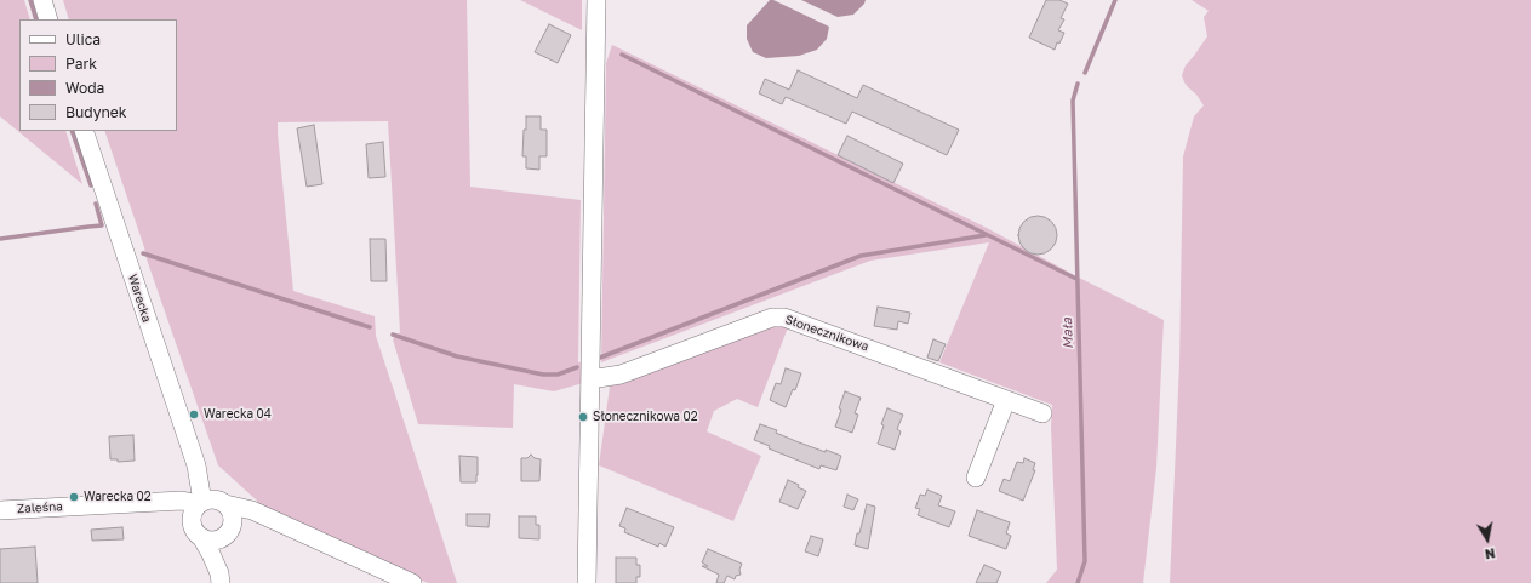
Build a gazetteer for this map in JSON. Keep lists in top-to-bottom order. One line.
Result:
{"streets":{"street":["Warecka","Słonecznikowa","Zaleśna"]},"crossings":[["Warecka","Zaleśna"]],"water":["Mała"],"places":["Warecka 04","Słonecznikowa 02","Warecka 02"],"legend":["Ulica","Park","Woda","Budynek"],"north":"bottom"}
